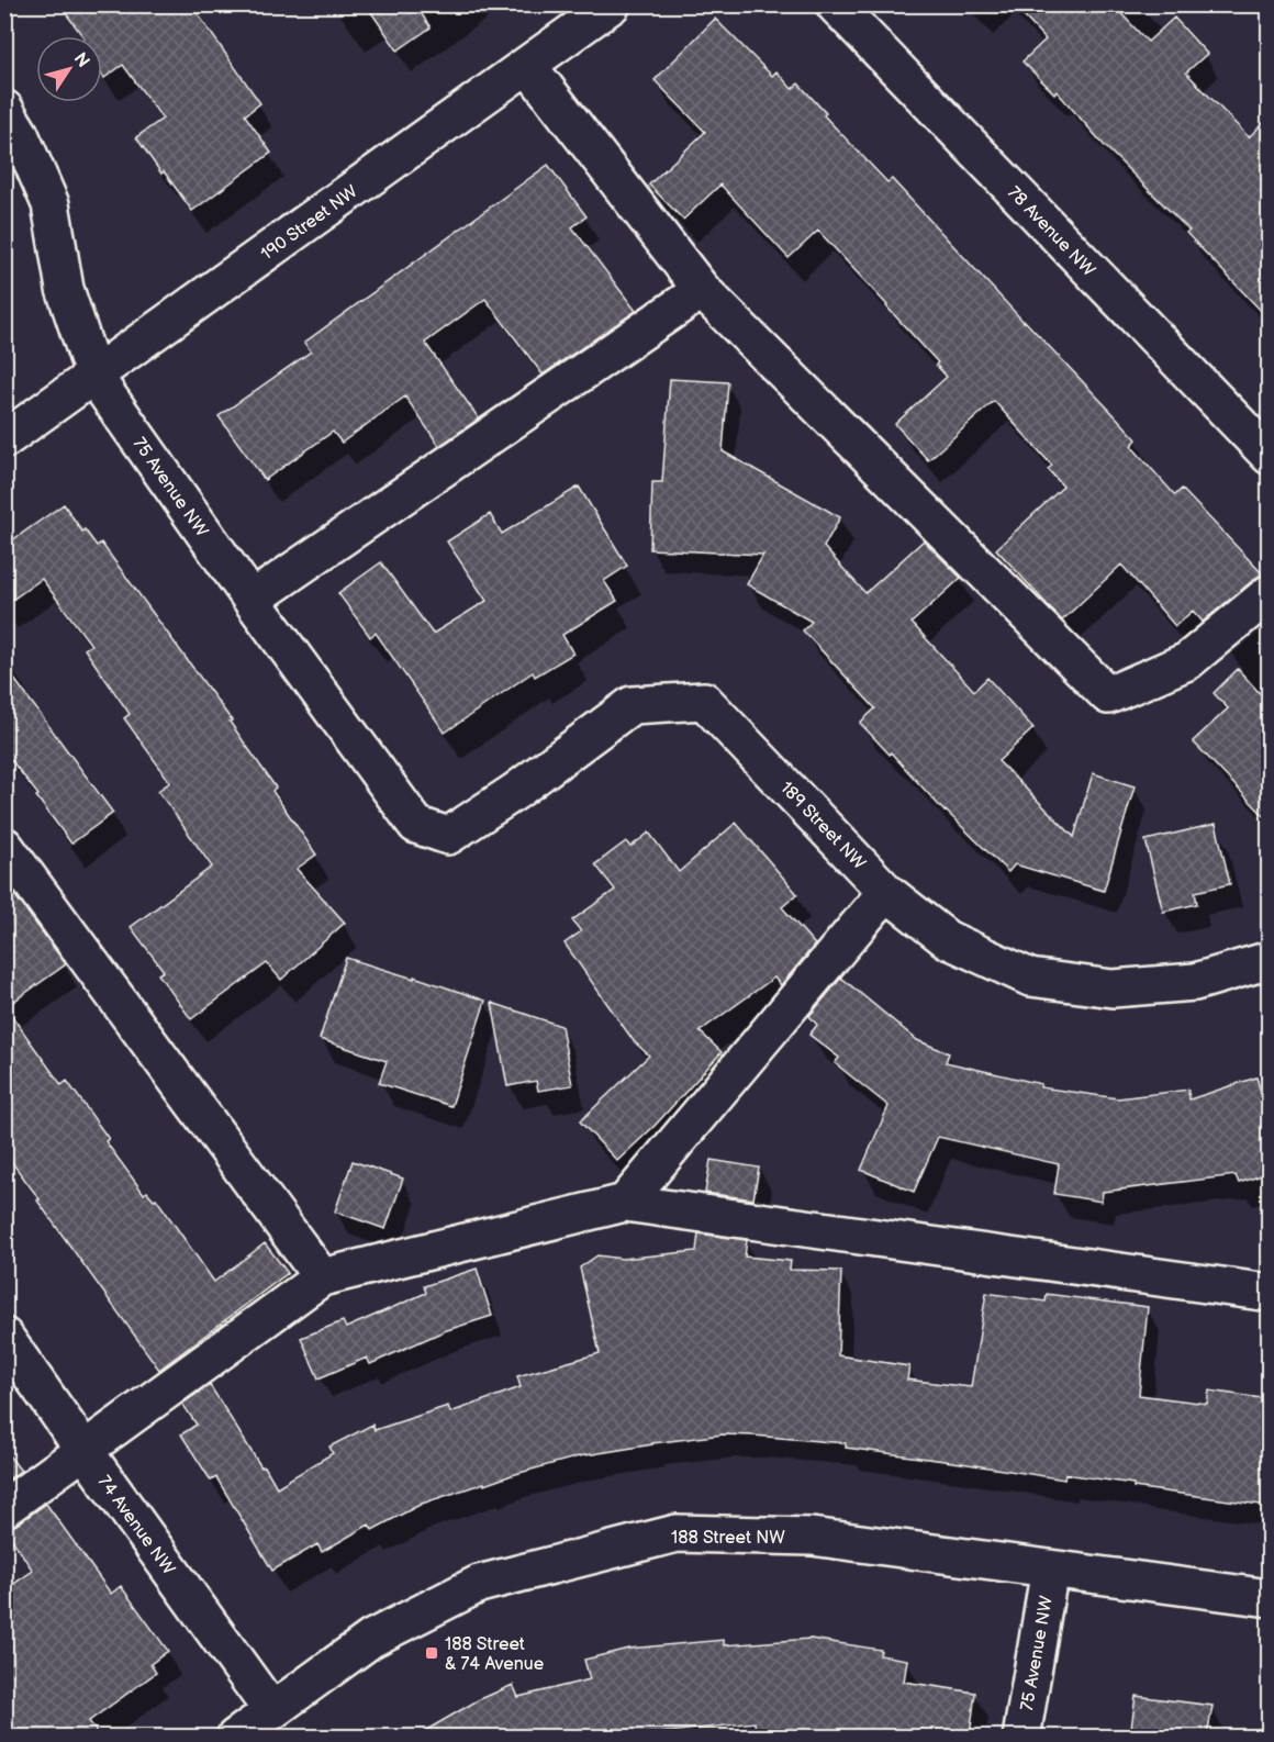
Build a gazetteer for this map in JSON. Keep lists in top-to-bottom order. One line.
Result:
{"streets":{"street":["190 Street NW","78 Avenue NW","75 Avenue NW","189 Street NW","74 Avenue NW","188 Street NW"]},"crossings":[["190 Street NW","75 Avenue NW"],["75 Avenue NW","189 Street NW"],["75 Avenue NW","188 Street NW"],["74 Avenue NW","188 Street NW"]],"places":{"transit":["188 Street & 74 Avenue"]},"north":"top right"}
